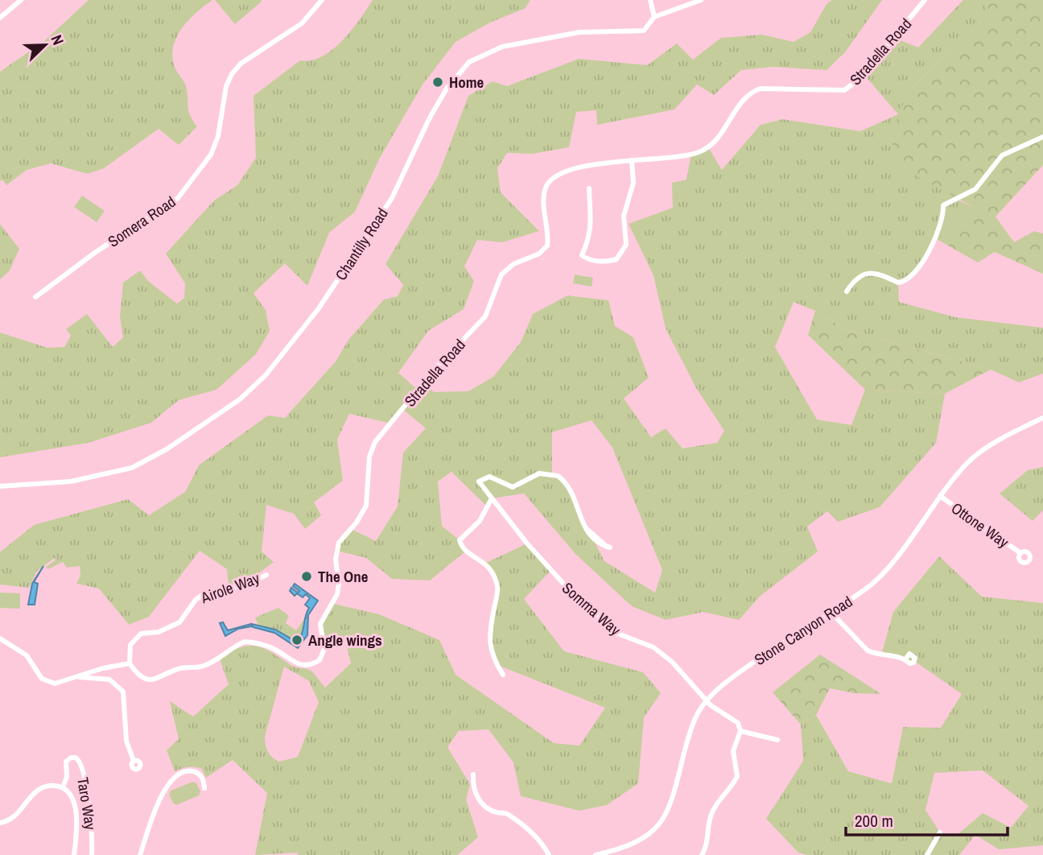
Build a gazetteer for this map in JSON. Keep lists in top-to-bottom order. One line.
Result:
{"streets":{"street":["Stradella Road","Somera Road","Chantilly Road","Ottone Way","Airole Way","Somma Way","Stone Canyon Road","Taro Way"]},"crossings":[["Stradella Road","Airole Way"],["Ottone Way","Stone Canyon Road"],["Somma Way","Stone Canyon Road"]],"places":["Home","The One","Angle wings"],"scale_bar":"200 m","north":"top right"}
